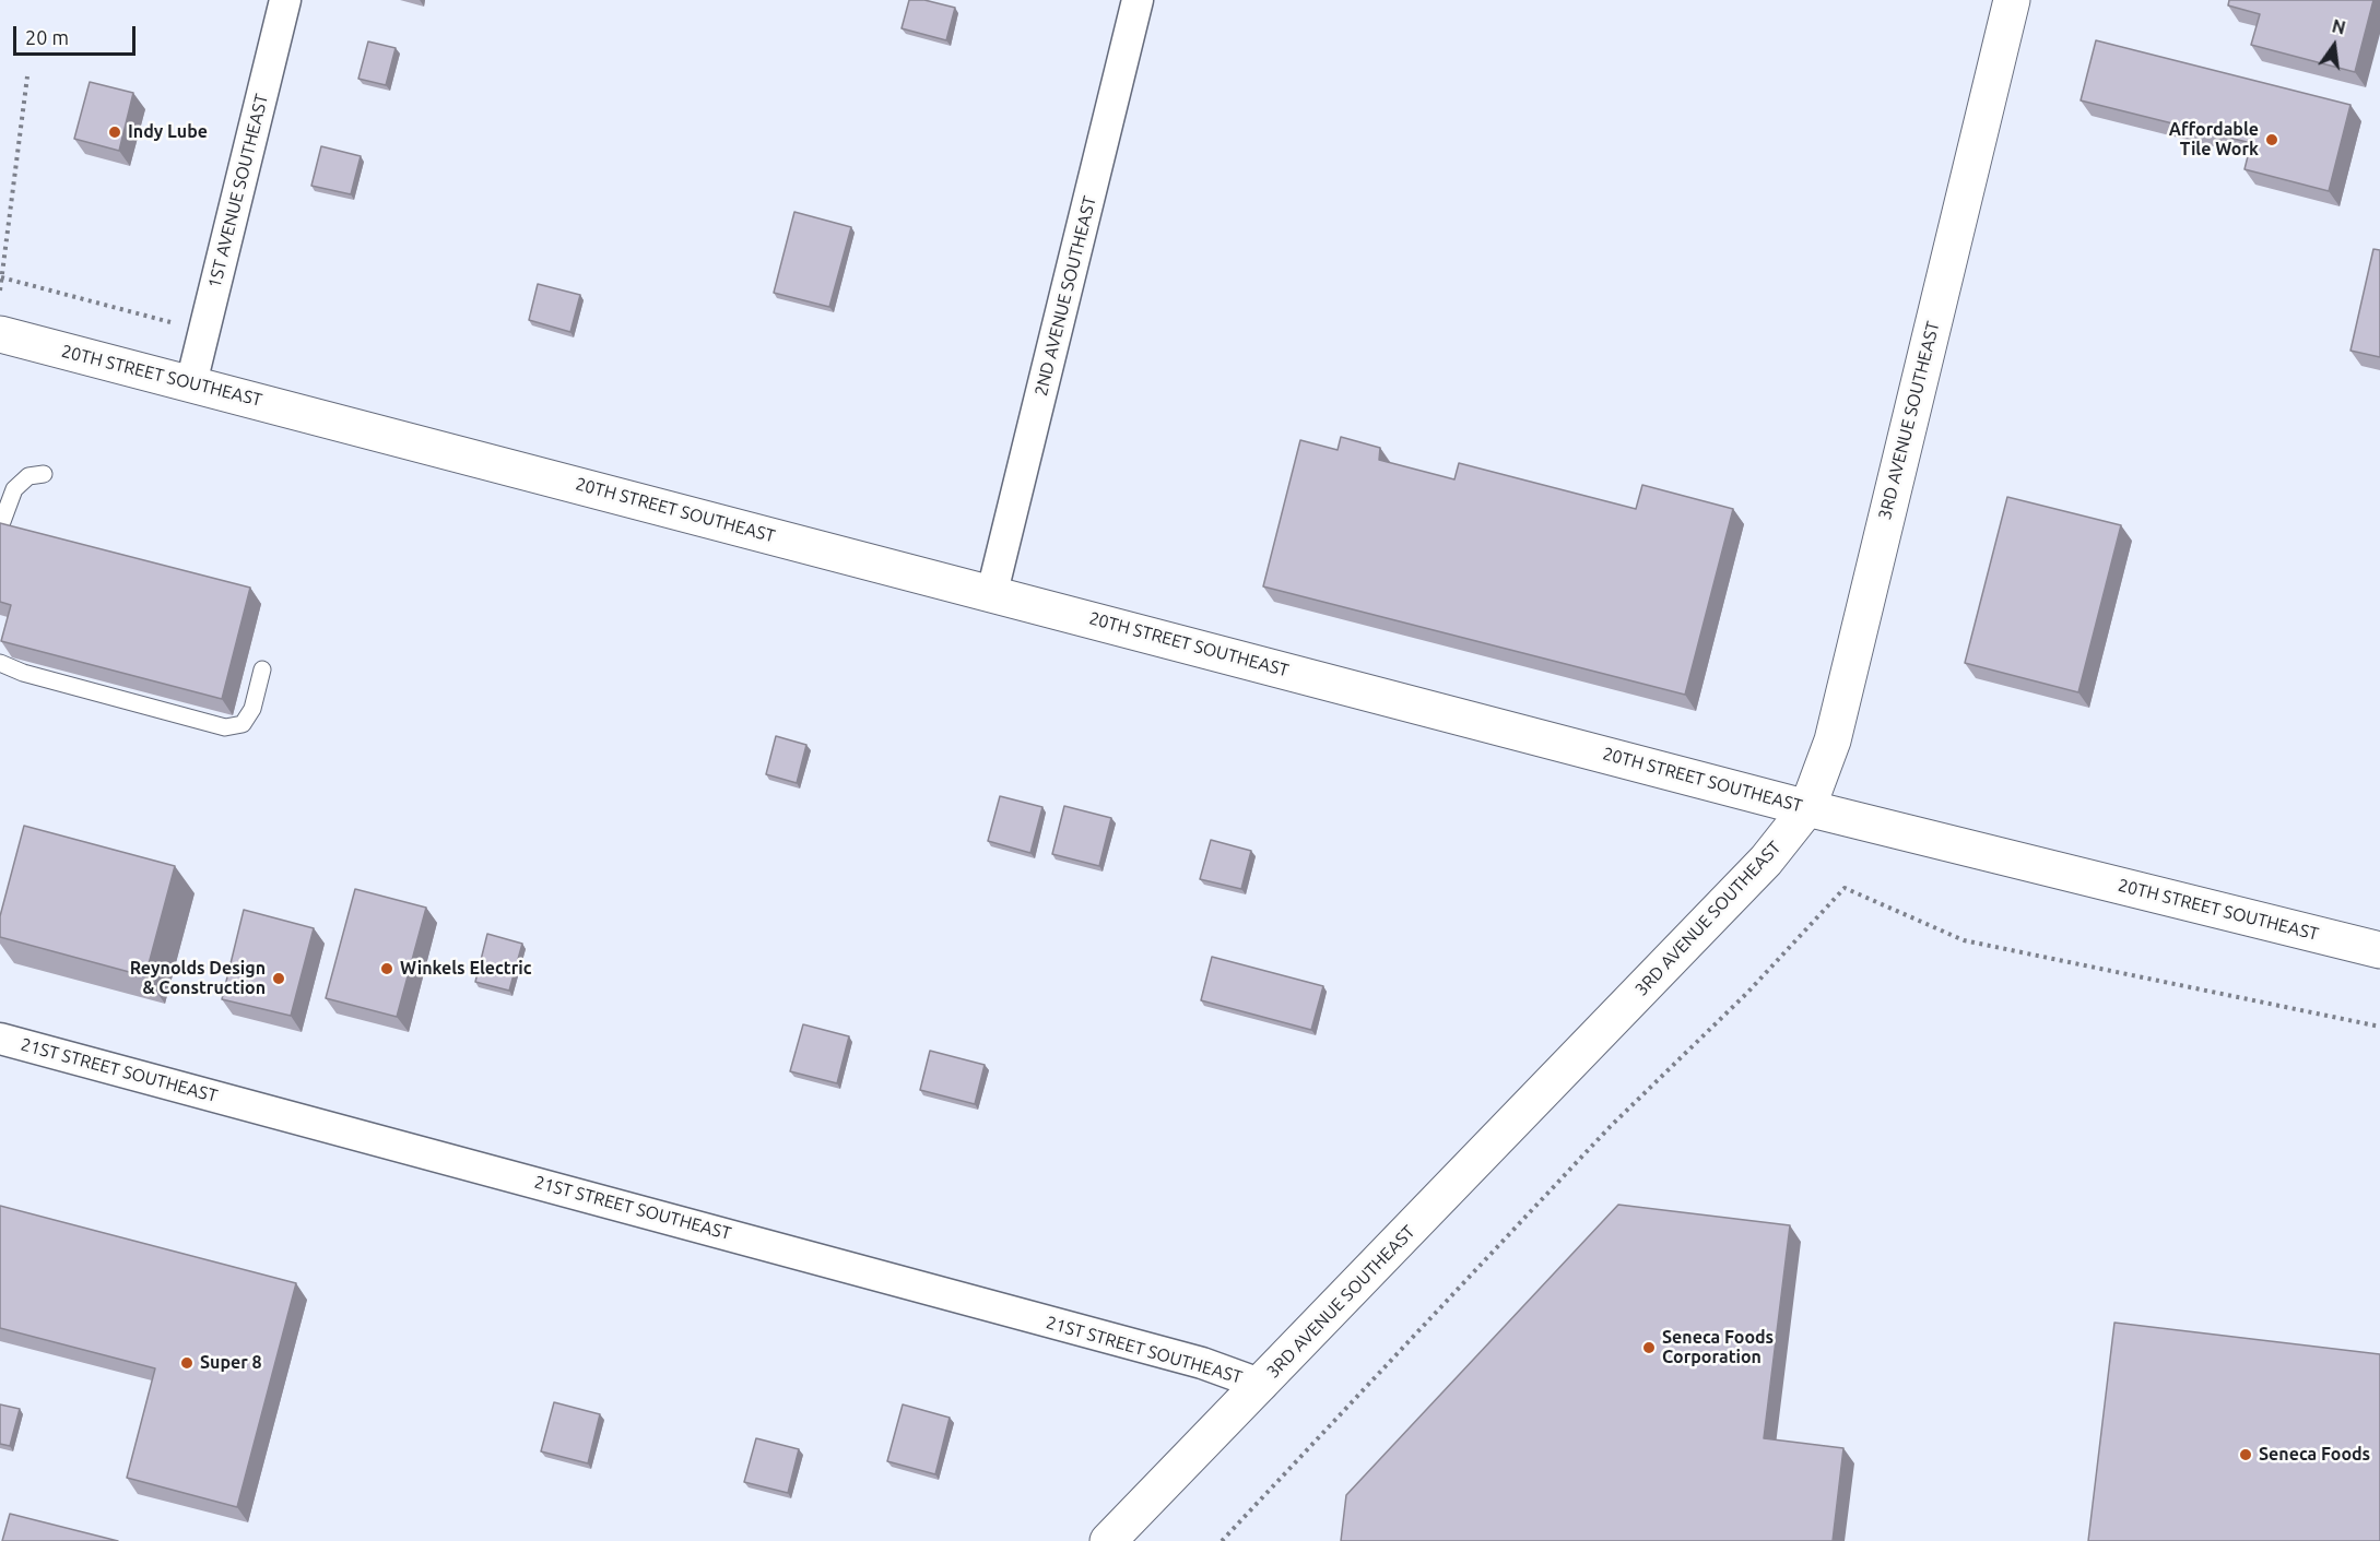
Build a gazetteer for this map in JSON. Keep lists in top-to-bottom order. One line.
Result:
{"streets":{"street":["1ST AVENUE SOUTHEAST","2ND AVENUE SOUTHEAST","20TH STREET SOUTHEAST","3RD AVENUE SOUTHEAST","21ST STREET SOUTHEAST"]},"crossings":[["1ST AVENUE SOUTHEAST","20TH STREET SOUTHEAST"],["2ND AVENUE SOUTHEAST","20TH STREET SOUTHEAST"],["20TH STREET SOUTHEAST","3RD AVENUE SOUTHEAST"],["3RD AVENUE SOUTHEAST","21ST STREET SOUTHEAST"]],"places":["Indy Lube","Affordable Tile Work","Winkels Electric","Reynolds Design & Construction","Seneca Foods Corporation","Super 8","Seneca Foods"],"scale_bar":"20 m","north":"top"}
